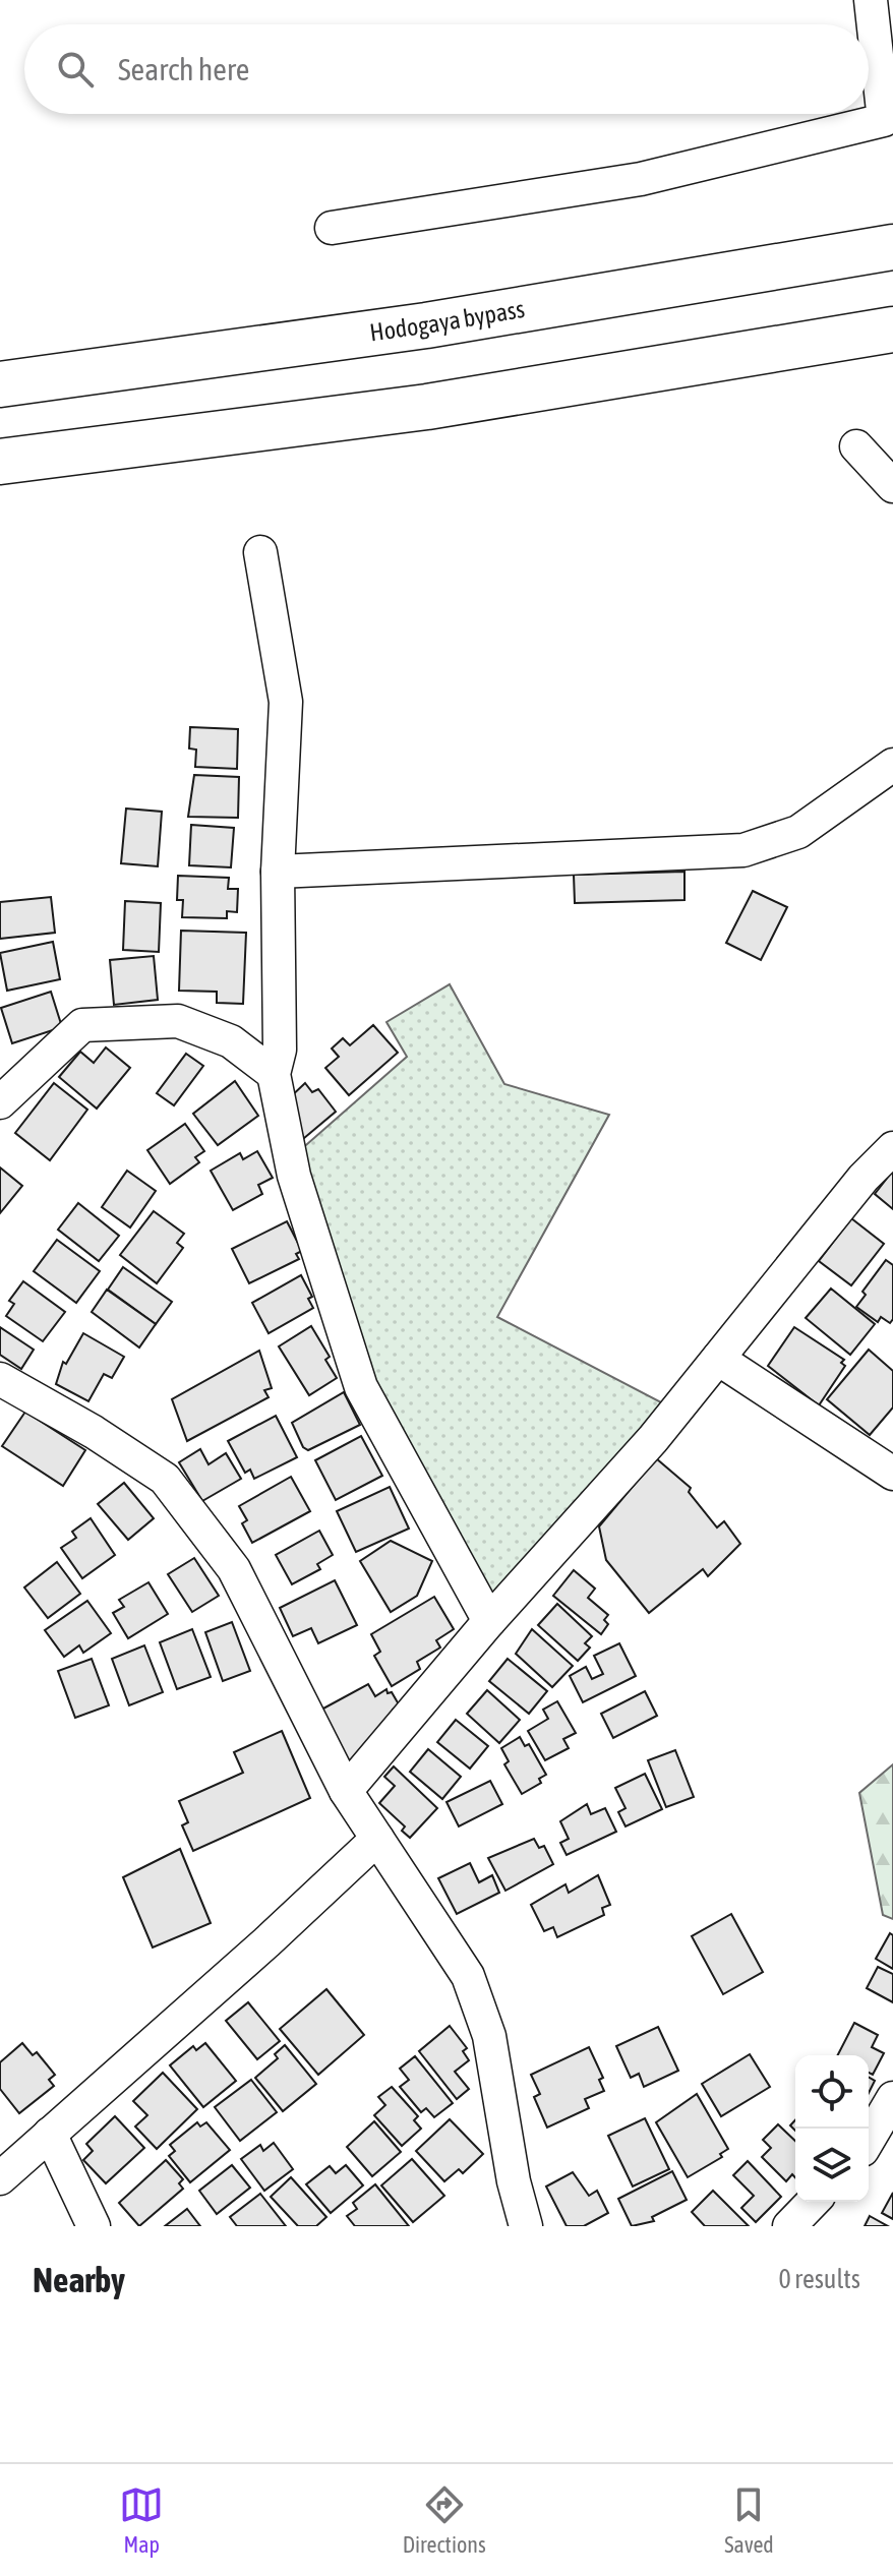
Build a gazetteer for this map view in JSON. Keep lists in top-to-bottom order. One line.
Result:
{"streets":{"highway":["Hodogaya bypass"]},"page":{"search":"Search here","heading":["Nearby","0 results"],"nav":["Map","Directions","Saved"]}}
